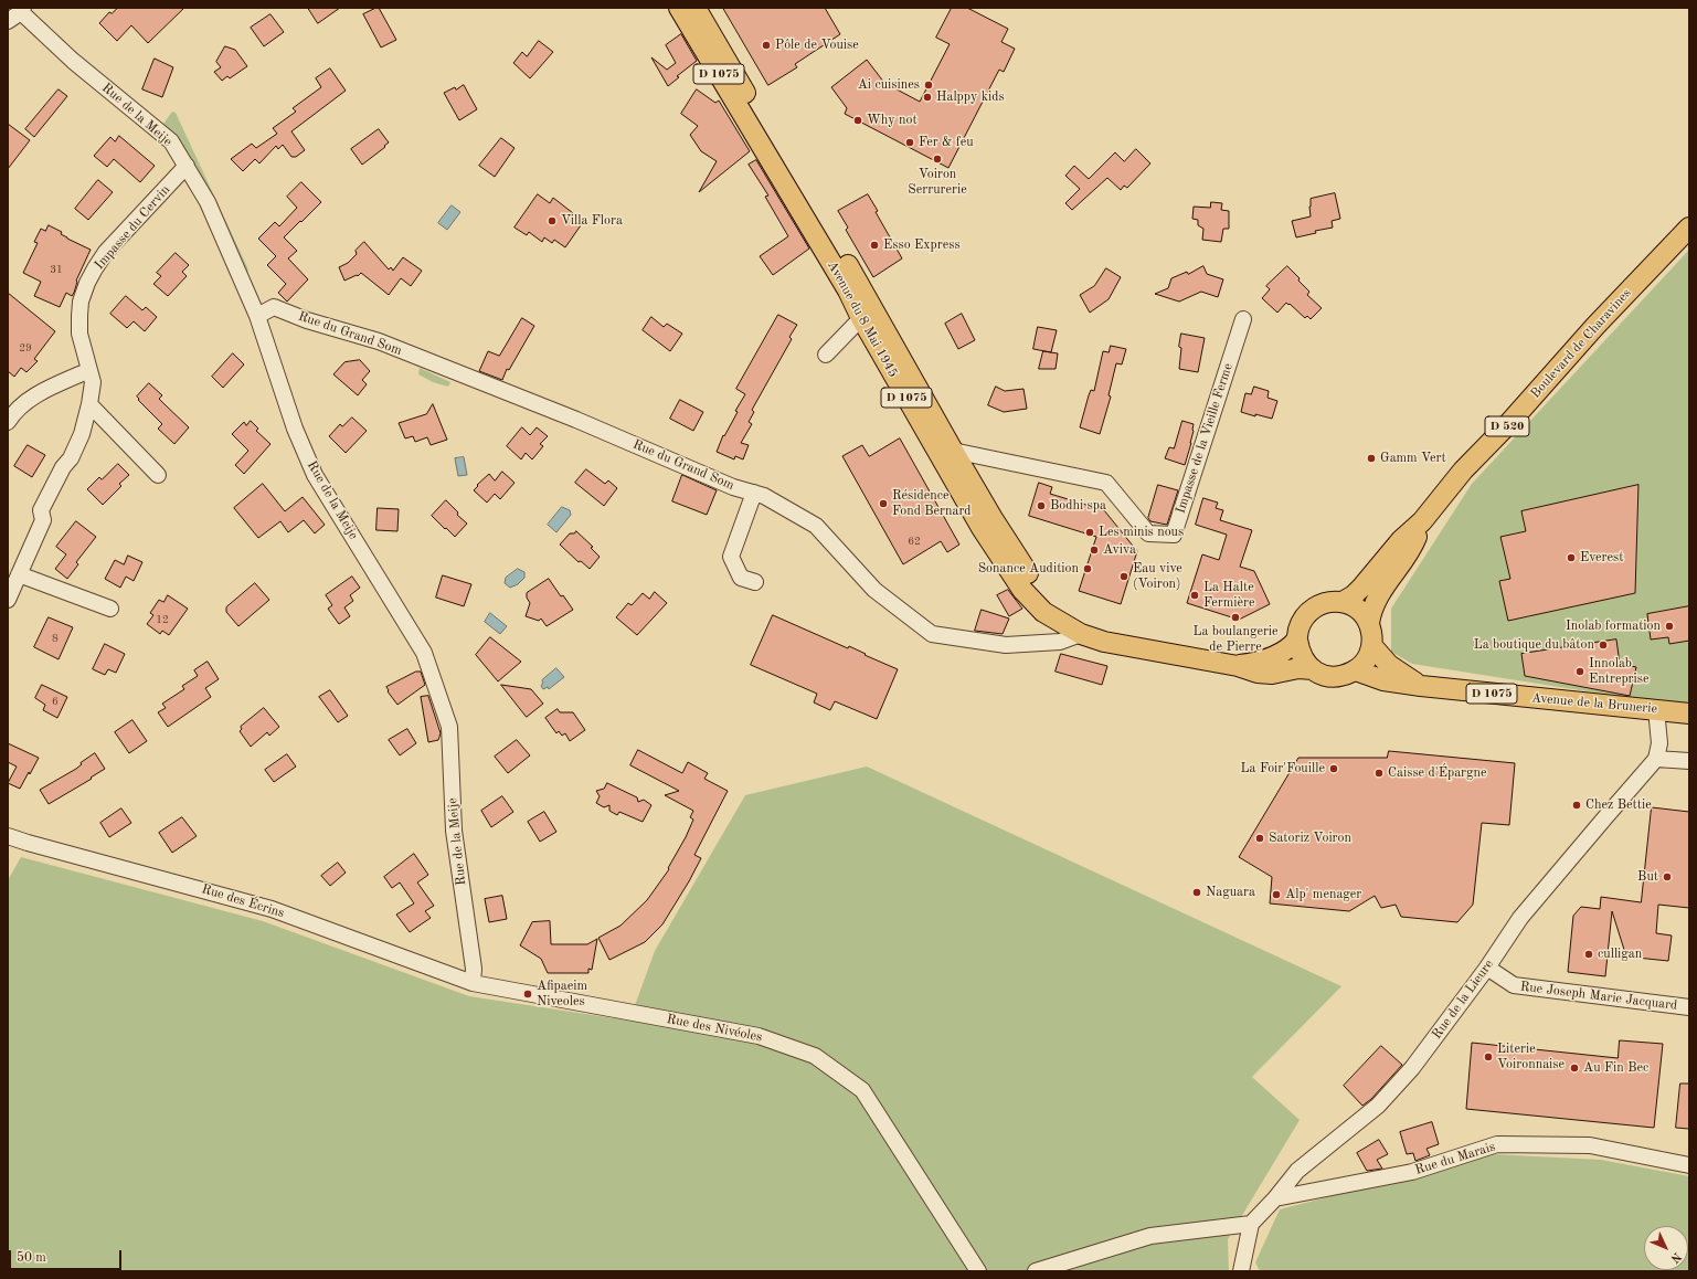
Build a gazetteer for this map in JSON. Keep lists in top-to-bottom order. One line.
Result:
{"streets":{"main road":["D 1075","Avenue du 8 Mai 1945","Boulevard de Charavines","D 520","Avenue de la Brunerie"],"street":["Rue de la Meije","Impasse du Cervin","Rue du Grand Som","Impasse de la Vieille Ferme","Rue des Écrins","Rue Joseph Marie Jacquard","Rue de la Lieure","Rue des Nivéoles","Rue du Marais"]},"crossings":[["D 1075","Avenue du 8 Mai 1945"],["D 1075","Boulevard de Charavines"],["D 1075","Avenue de la Brunerie"],["Rue de la Meije","Impasse du Cervin"],["Rue de la Meije","Rue du Grand Som"],["Rue de la Meije","Rue des Écrins"],["Rue de la Meije","Rue des Nivéoles"],["Avenue du 8 Mai 1945","Rue du Grand Som"],["Avenue du 8 Mai 1945","Impasse de la Vieille Ferme"],["Boulevard de Charavines","Avenue de la Brunerie"],["Rue des Écrins","Rue des Nivéoles"],["Rue Joseph Marie Jacquard","Rue de la Lieure"],["Rue de la Lieure","Rue du Marais"]],"places":["Pôle de Vouise","Ai cuisines","Halppy kids","Why not","Fer & feu","Voiron Serrurerie","Villa Flora","Esso Express","Gamm Vert","Résidence Fond Bernard","Bodhi spa","Les minis nous","Aviva","Everest","Sonance Audition","Eau vive (Voiron)","La Halte Fermière","La boulangerie de Pierre","Inolab formation","La boutique du bâton","Innolab Entreprise","La Foir'Fouille","Caisse d'Épargne","Chez Bettie","Satoriz Voiron","But","Naguara","Alp' menager","culligan","Afipaeim Niveoles","Literie Voironnaise","Au Fin Bec"],"house_numbers":["31","29","62","12","8","6"],"scale_bar":"50 m","north":"bottom right"}
